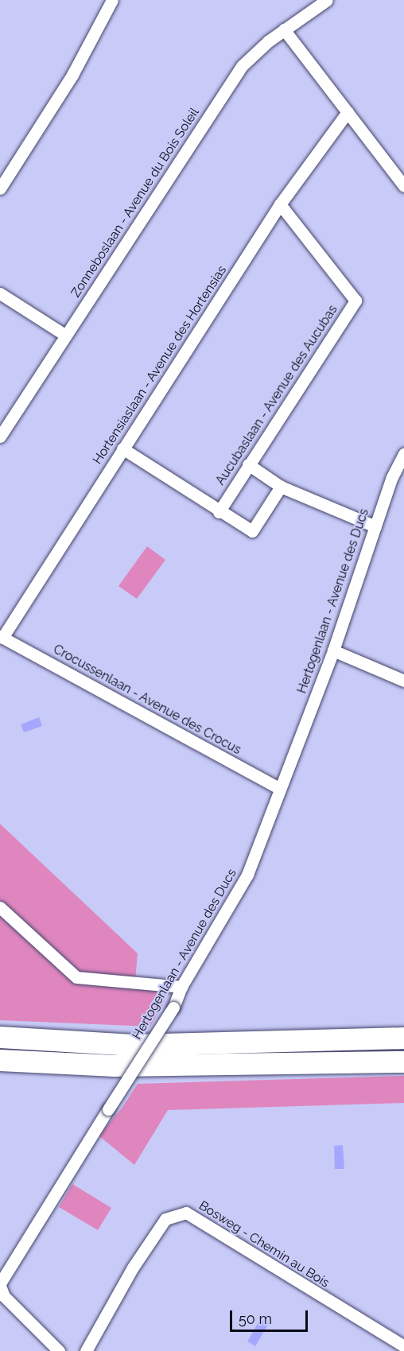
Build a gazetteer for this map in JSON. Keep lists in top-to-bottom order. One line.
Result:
{"streets":{"street":["Zonneboslaan - Avenue du Bois Soleil","Hortensiaslaan - Avenue des Hortensias","Aucubaslaan - Avenue des Aucubas","Hertogenlaan - Avenue des Ducs","Crocussenlaan - Avenue des Crocus","Bosweg - Chemin au Bois"]},"crossings":[["Hortensiaslaan - Avenue des Hortensias","Aucubaslaan - Avenue des Aucubas"],["Hortensiaslaan - Avenue des Hortensias","Crocussenlaan - Avenue des Crocus"],["Hertogenlaan - Avenue des Ducs","Crocussenlaan - Avenue des Crocus"]],"scale_bar":"50 m"}
